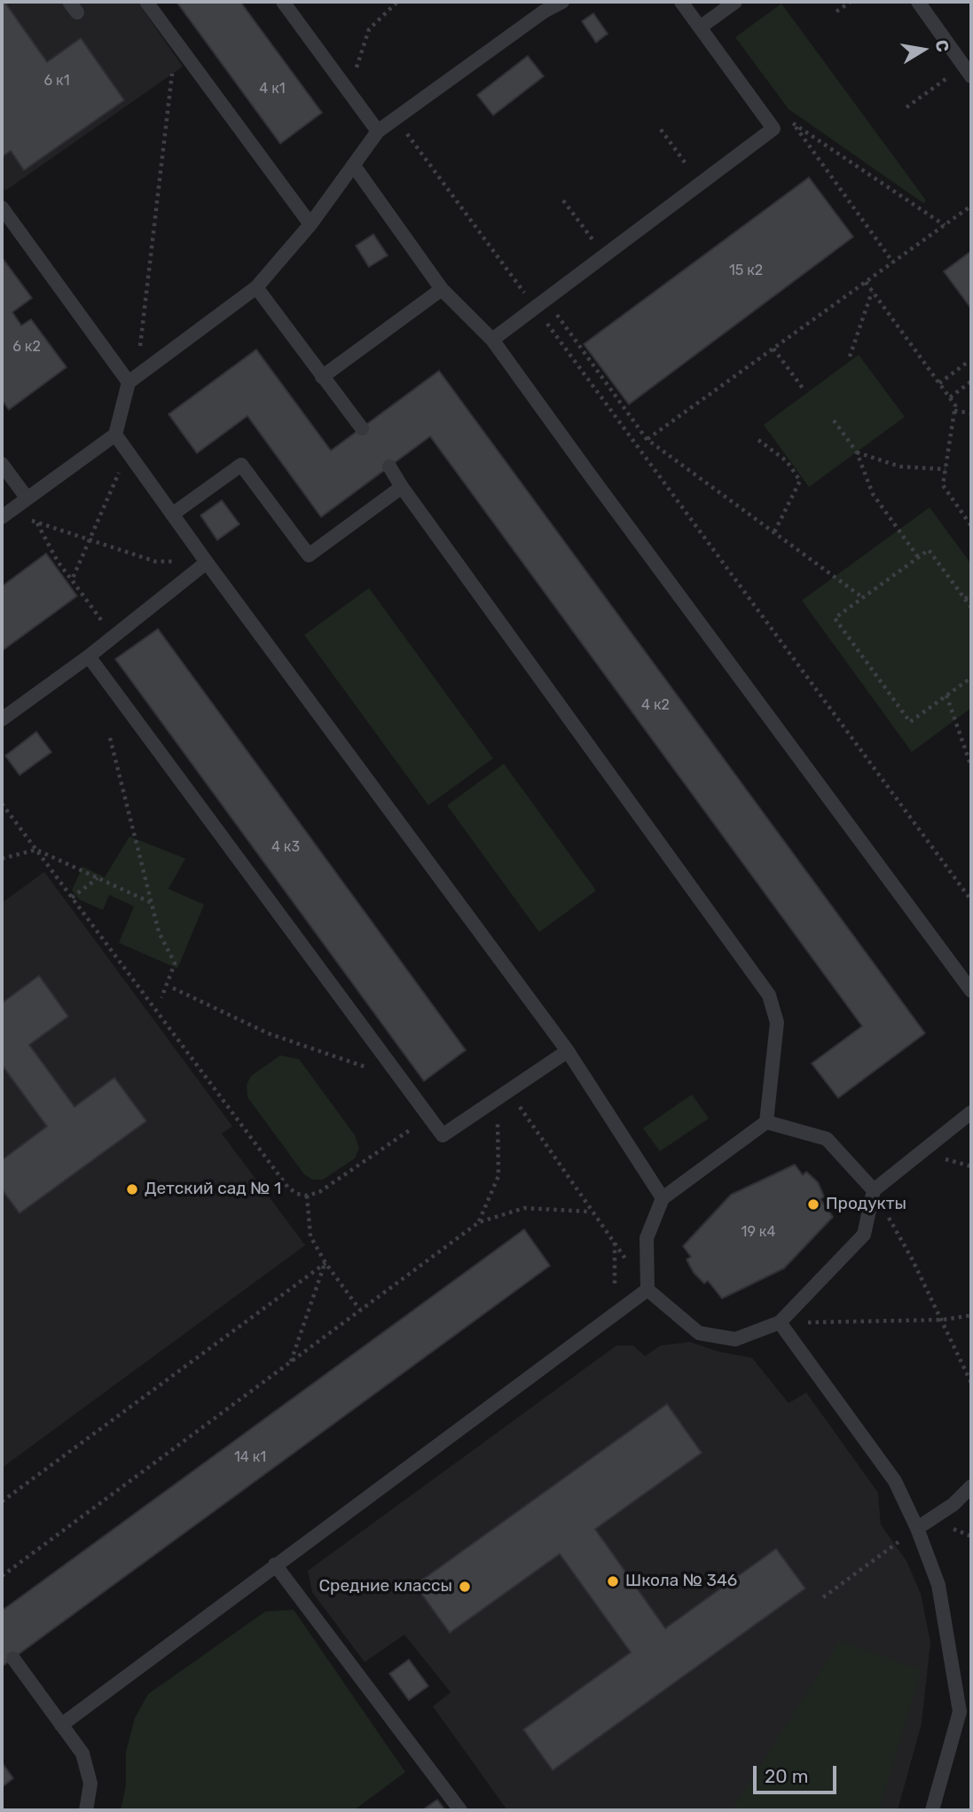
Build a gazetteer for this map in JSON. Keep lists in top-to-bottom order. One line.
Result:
{"places":["Детский сад № 1","Продукты","Школа № 346","Средние классы"],"house_numbers":["6 к1","4 к1","15 к2","6 к2","4 к2","4 к3","19 к4","14 к1"],"scale_bar":"20 m","north":"right"}
